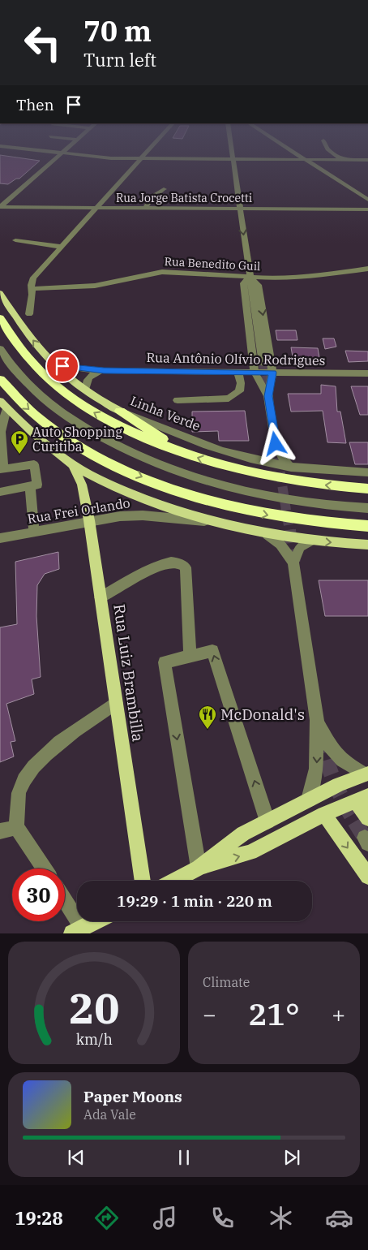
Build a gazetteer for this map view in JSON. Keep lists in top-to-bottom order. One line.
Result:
{"streets":{"main road":["Linha Verde","Rua Luiz Brambilla"],"street":["Rua Jorge Batista Crocetti","Rua Benedito Guil","Rua Antônio Olívio Rodrigues","Rua Frei Orlando"]},"crossings":[["Rua Antônio Olívio Rodrigues","Linha Verde"],["Rua Frei Orlando","Rua Luiz Brambilla"]],"places":{"parking":["Auto Shopping Curitiba"],"restaurant":["McDonald's"]},"page":{"turn":["70 m","Turn left"],"then":"Then","limit":"30","trip":"19:29 · 1 min · 220 m","tile":"Climate","heat":["−","21°","+"],"song":["Paper Moons","Ada Vale"],"tabs":"19:28","gauge":["20","km/h"]}}
